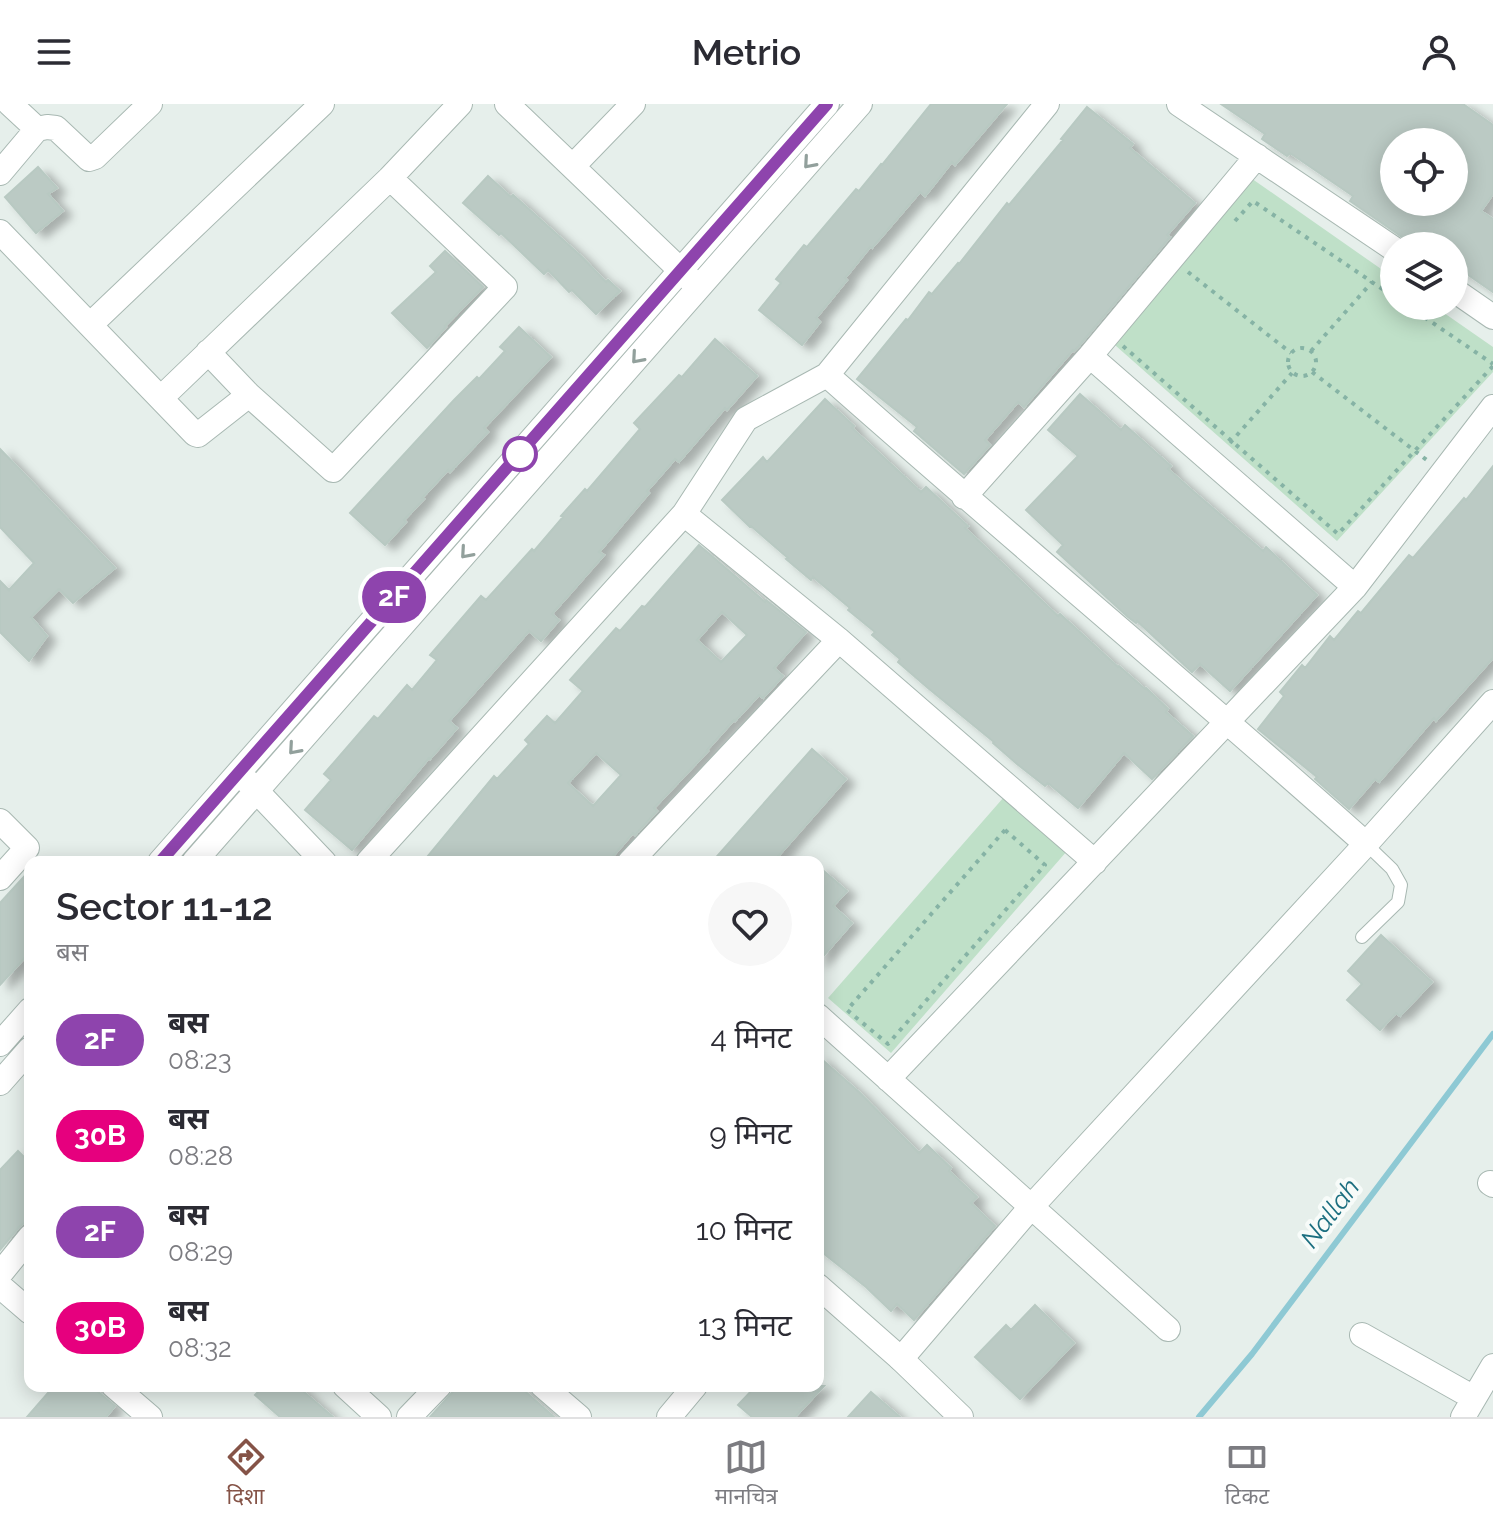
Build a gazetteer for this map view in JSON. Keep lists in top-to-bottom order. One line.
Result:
{"water":["Nallah"],"lines":["bus line 2F"],"page":{"header":"Metrio","on_map":"2F","heading":["Sector 11-12","बस"],"list":[{"mark":"2F","name":"बस","note":"08:23","value":"4 मिनट"},{"mark":"30B","name":"बस","note":"08:28","value":"9 मिनट"},{"mark":"2F","name":"बस","note":"08:29","value":"10 मिनट"},{"mark":"30B","name":"बस","note":"08:32","value":"13 मिनट"}],"tabs":["दिशा","मानचित्र","टिकट"]}}
